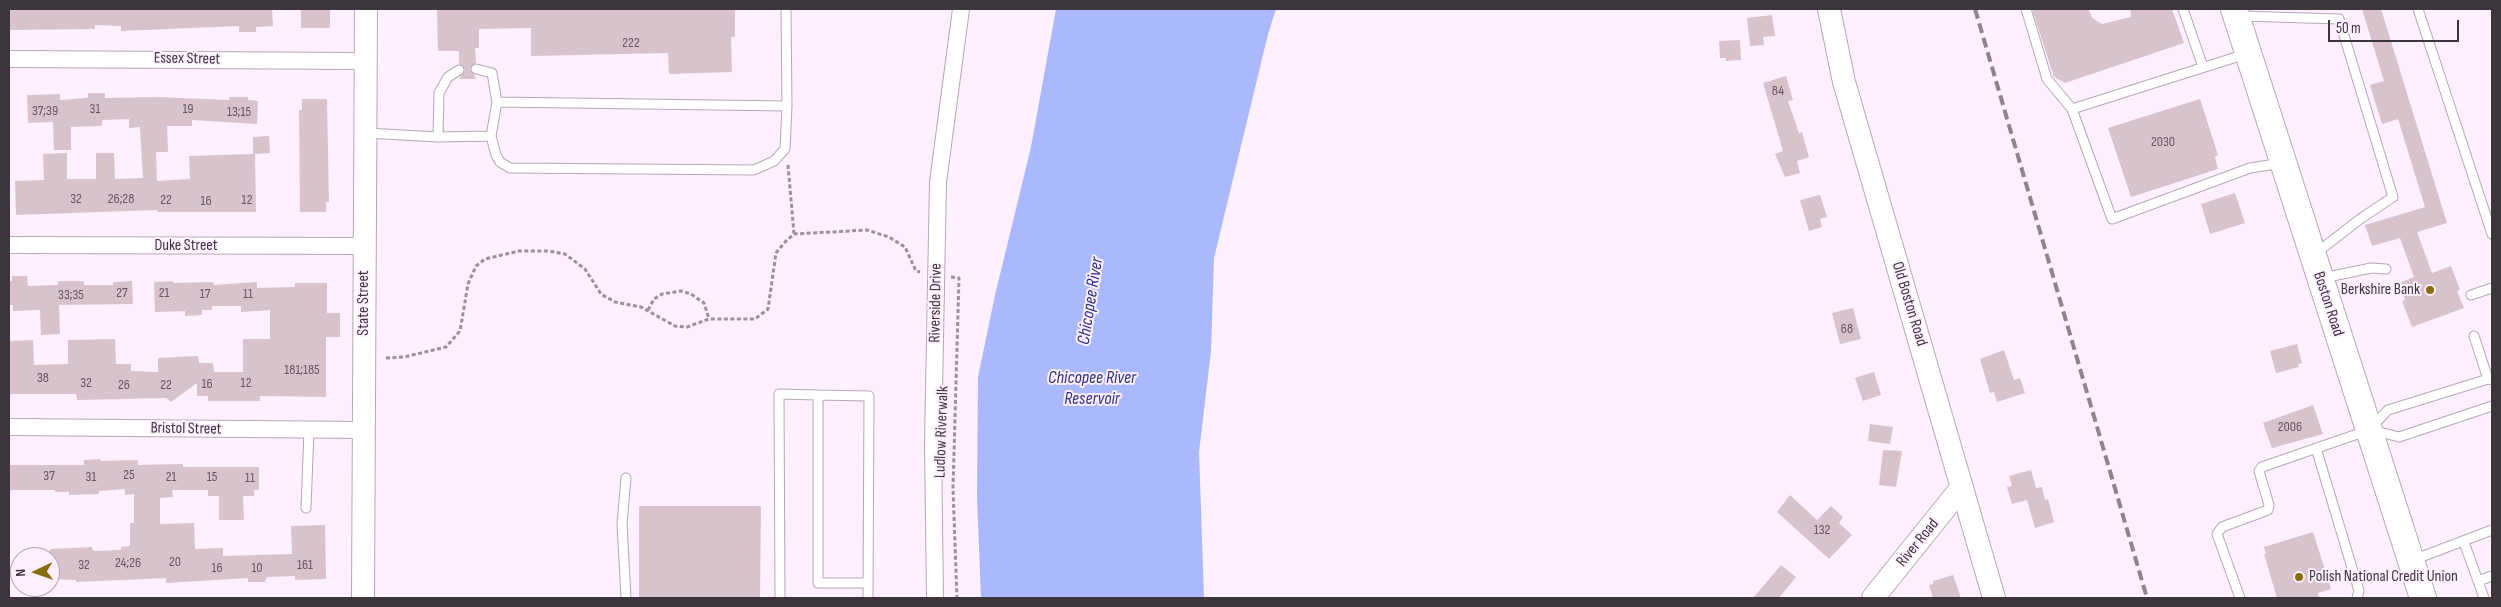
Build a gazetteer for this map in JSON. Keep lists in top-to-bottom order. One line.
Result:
{"streets":{"main road":["Boston Road"],"street":["Essex Street","Duke Street","State Street","Riverside Drive","Old Boston Road","Bristol Street","River Road"],"path":["Ludlow Riverwalk"]},"crossings":[["Essex Street","State Street"],["Duke Street","State Street"],["State Street","Bristol Street"],["Old Boston Road","River Road"]],"water":["Chicopee River","Chicopee River Reservoir"],"places":["Berkshire Bank","Polish National Credit Union"],"house_numbers":["222","84","31","19","37;39","13;15","2030","32","26;28","22","12","16","27","21","17","11","33;35","68","181;185","38","32","12","16","26","22","2006","25","37","31","21","15","11","132","20","24;26","32","161","16","10"],"scale_bar":"50 m","north":"left"}
